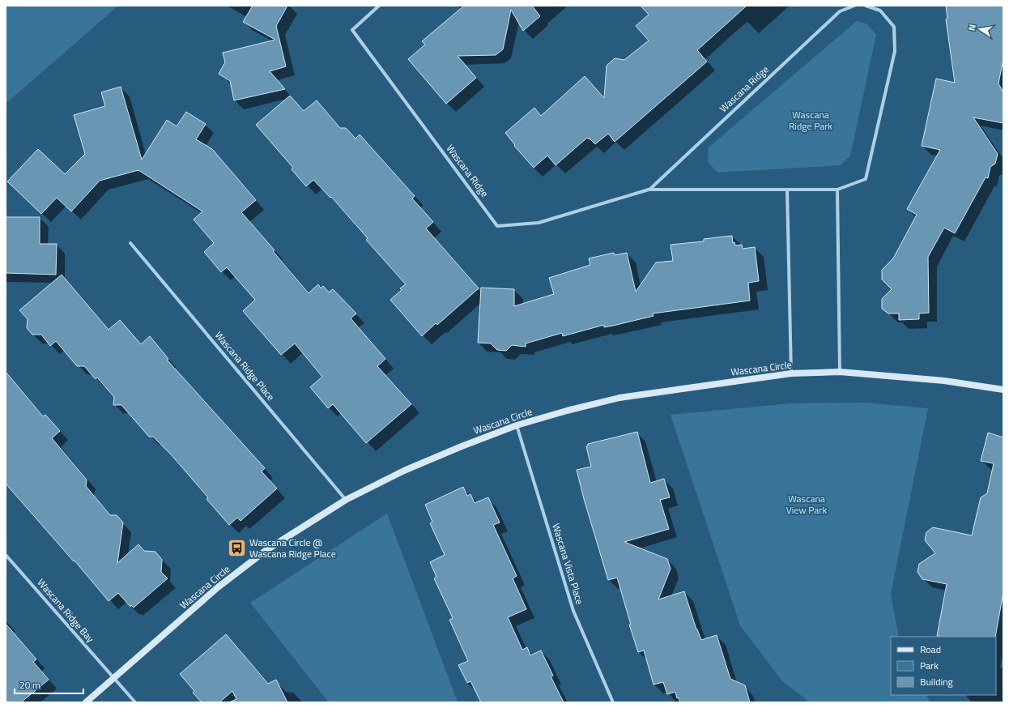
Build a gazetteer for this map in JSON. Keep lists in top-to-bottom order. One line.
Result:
{"streets":{"street":["Wascana Ridge","Wascana Ridge Place","Wascana Circle","Wascana Vista Place","Wascana Ridge Bay"]},"crossings":[["Wascana Ridge Place","Wascana Circle"],["Wascana Circle","Wascana Vista Place"],["Wascana Circle","Wascana Ridge Bay"]],"parks":["Wascana Ridge Park","Wascana View Park"],"places":{"bus stop":["Wascana Circle @ Wascana Ridge Place"]},"legend":["Road","Park","Building"],"scale_bar":"20 m","north":"left"}
